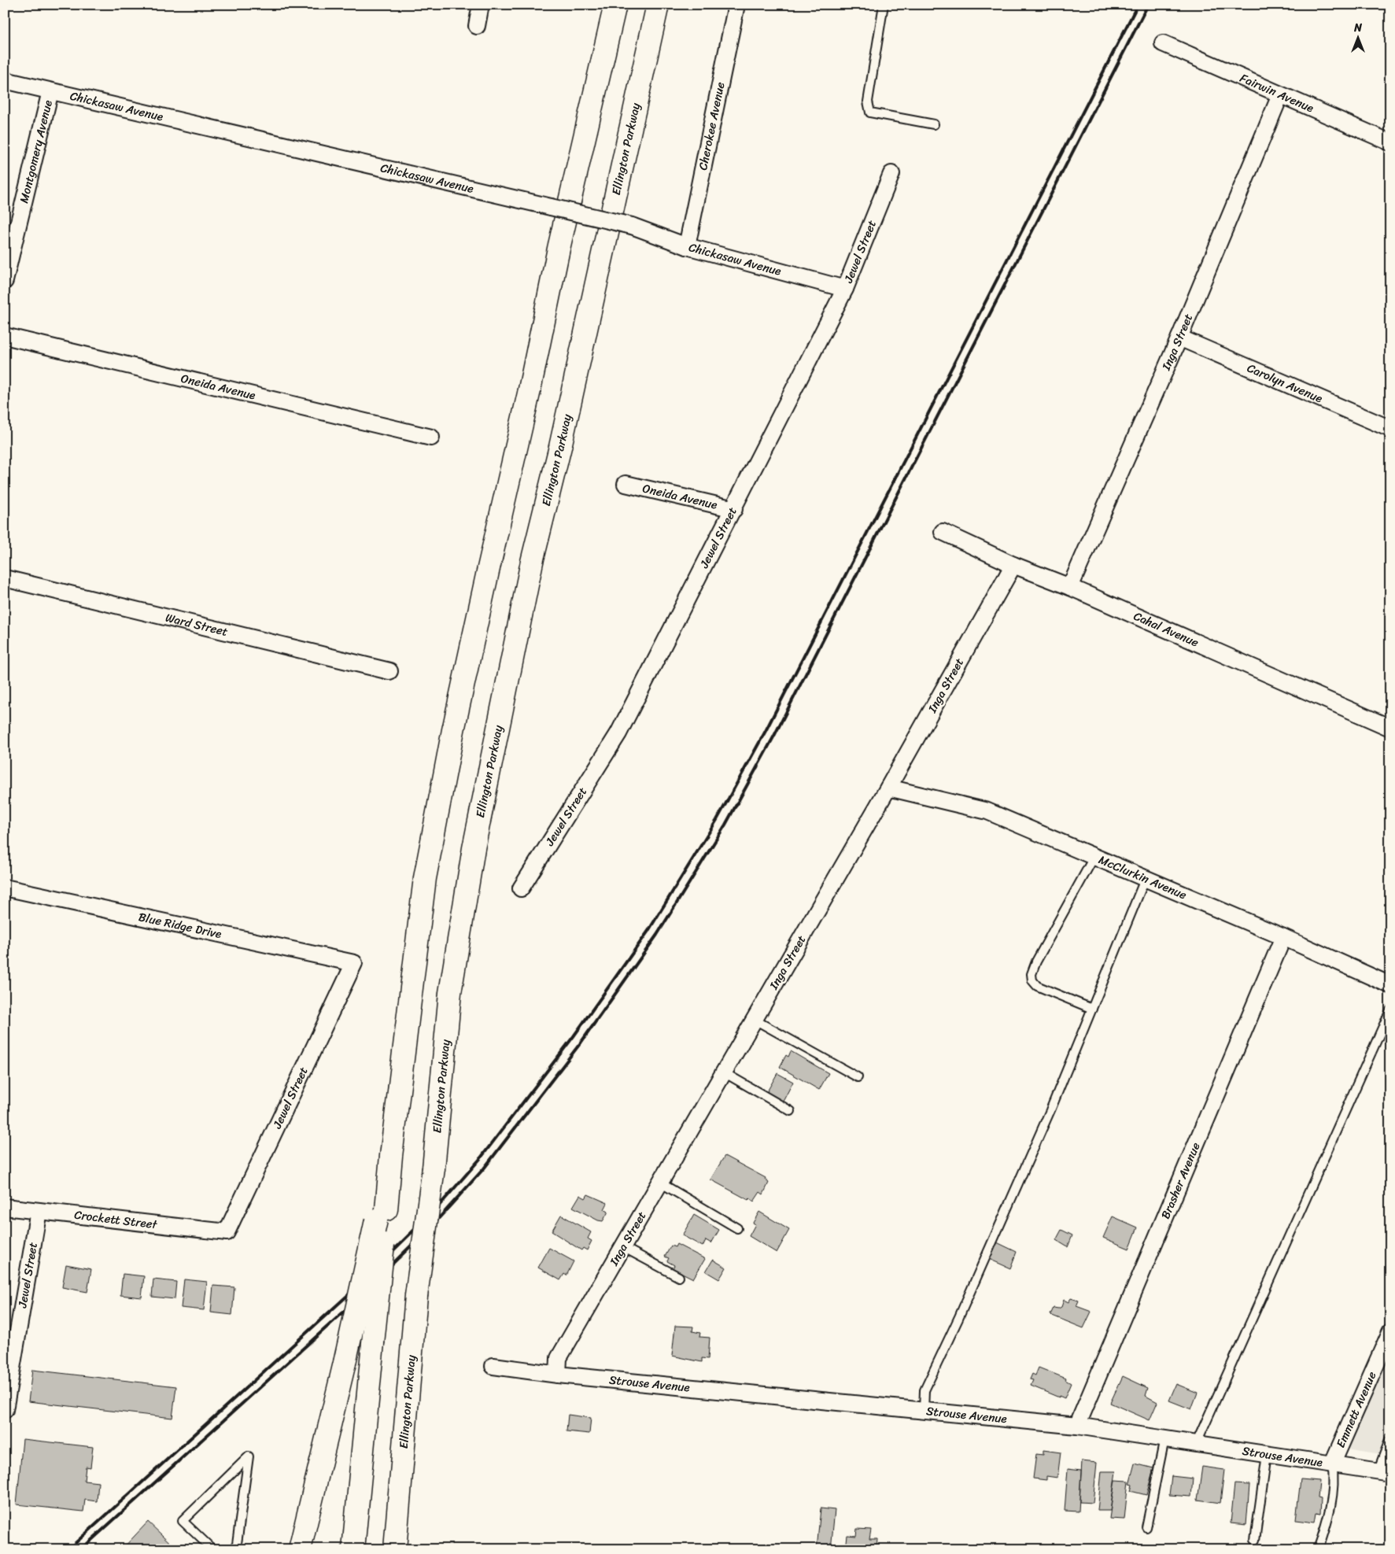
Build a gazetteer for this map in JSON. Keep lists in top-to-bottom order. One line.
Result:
{"streets":{"highway":["Ellington Parkway"],"street":["Fairwin Avenue","Chickasaw Avenue","Cherokee Avenue","Montgomery Avenue","Jewel Street","Inga Street","Carolyn Avenue","Oneida Avenue","Ward Street","Cahal Avenue","McClurkin Avenue","Blue Ridge Drive","Brasher Avenue","Crockett Street","Strouse Avenue","Emmett Avenue"]},"crossings":[["Fairwin Avenue","Inga Street"],["Chickasaw Avenue","Cherokee Avenue"],["Chickasaw Avenue","Montgomery Avenue"],["Chickasaw Avenue","Jewel Street"],["Jewel Street","Oneida Avenue"],["Jewel Street","Blue Ridge Drive"],["Jewel Street","Crockett Street"],["Inga Street","Carolyn Avenue"],["Inga Street","Cahal Avenue"],["Inga Street","McClurkin Avenue"],["Inga Street","Strouse Avenue"],["McClurkin Avenue","Brasher Avenue"],["Brasher Avenue","Strouse Avenue"],["Strouse Avenue","Emmett Avenue"]],"north":"top"}
